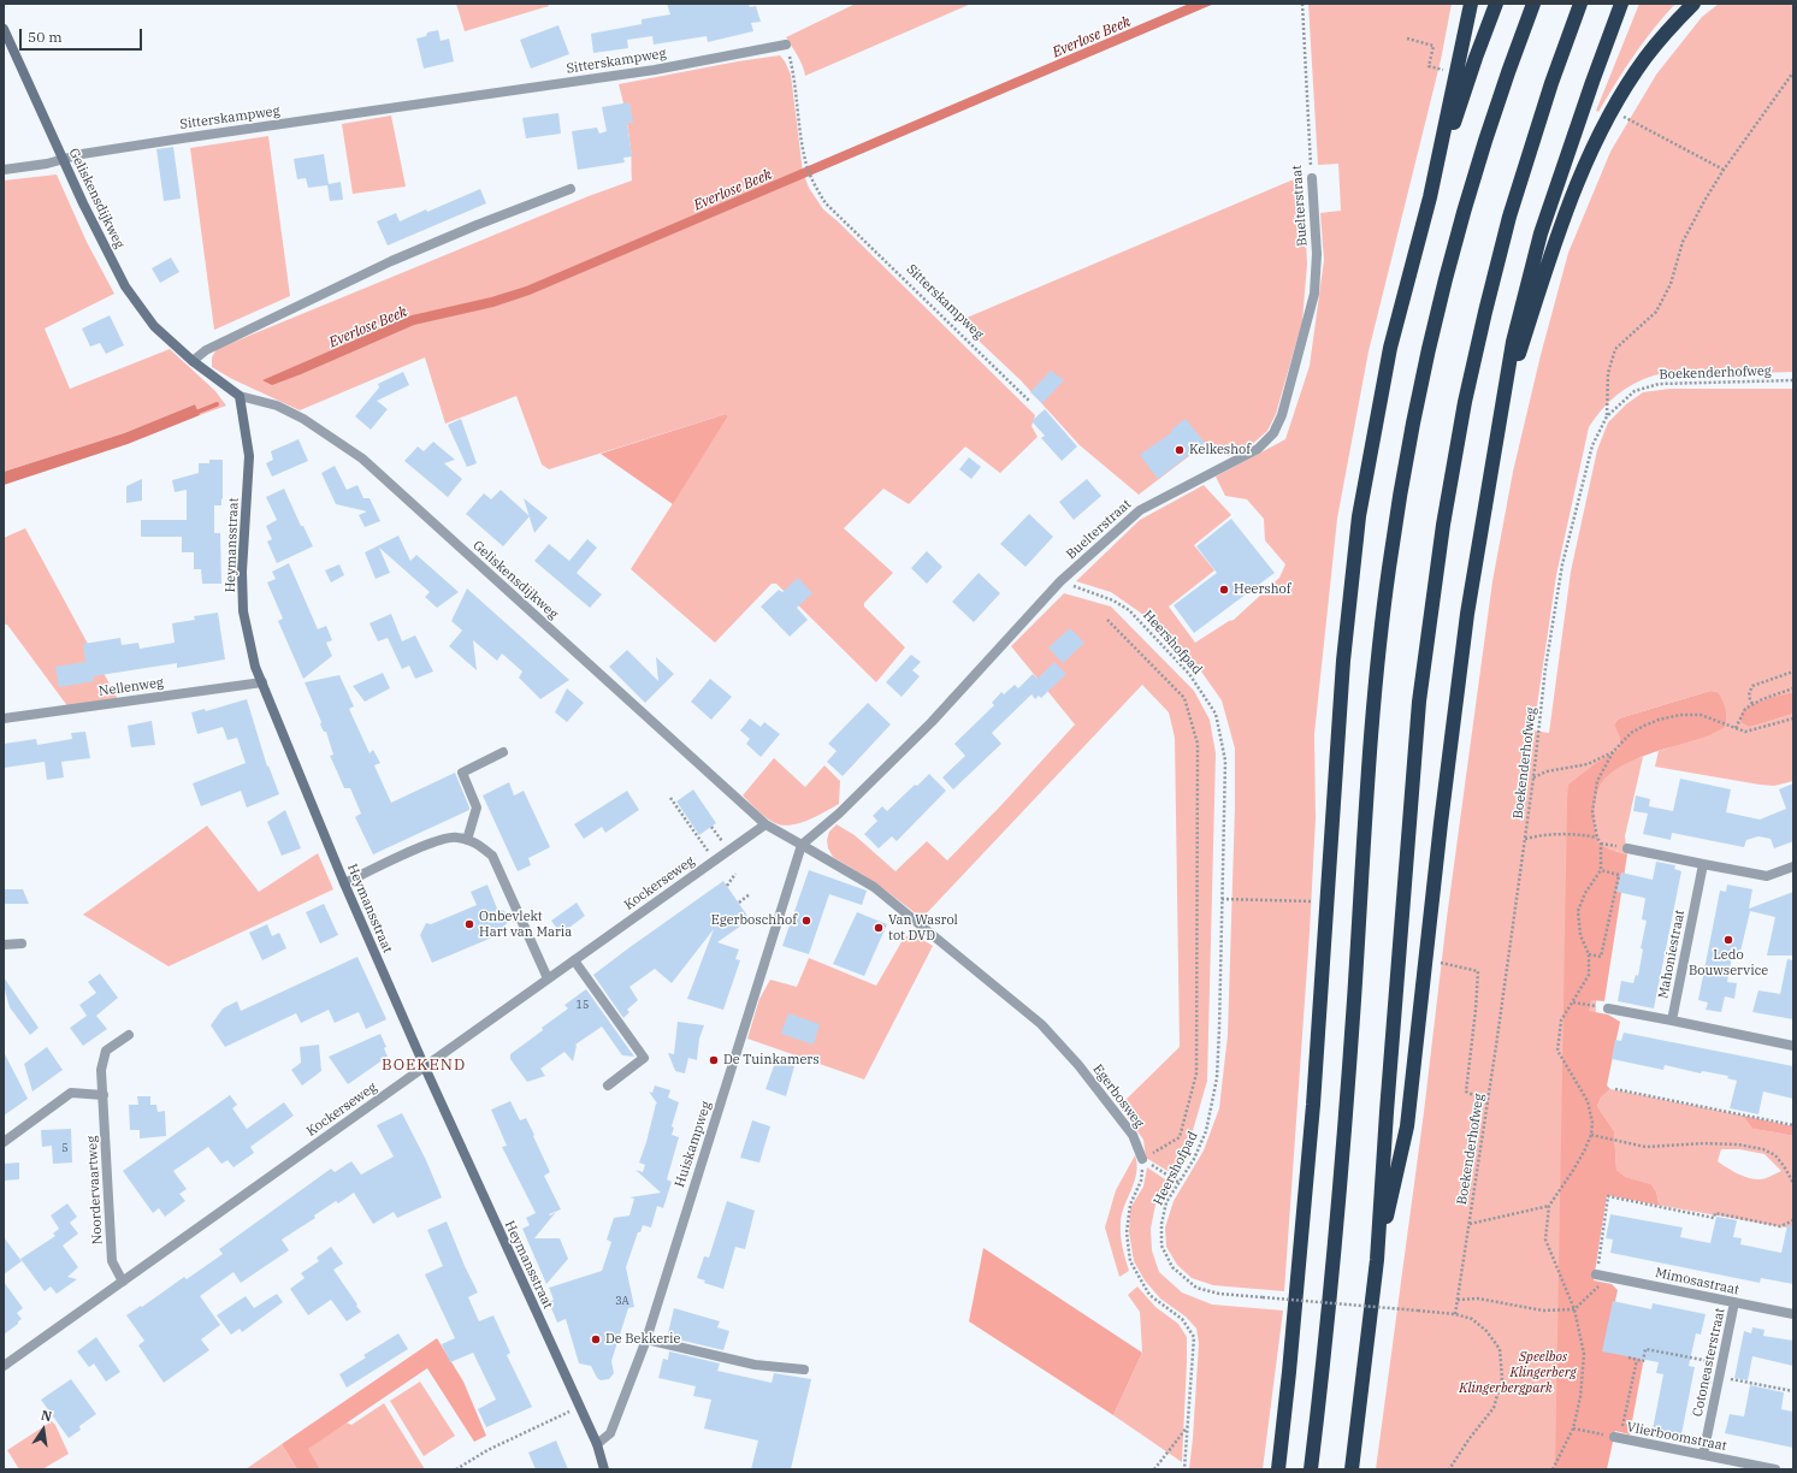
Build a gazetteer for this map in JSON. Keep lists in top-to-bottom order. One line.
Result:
{"streets":{"street":["Sitterskampweg","Geliskensdijkweg","Buelterstraat","Heymansstraat","Nellenweg","Kockerseweg","Mahoniestraat","Egerbosweg","Huiskampweg","Noordervaartweg","Mimosastraat","Cotoneasterstraat","Vlierboomstraat"],"path":["Boekenderhofweg","Heershofpad"]},"crossings":[["Sitterskampweg","Geliskensdijkweg"],["Geliskensdijkweg","Buelterstraat"],["Geliskensdijkweg","Heymansstraat"],["Geliskensdijkweg","Kockerseweg"],["Geliskensdijkweg","Egerbosweg"],["Geliskensdijkweg","Huiskampweg"],["Buelterstraat","Heershofpad"],["Buelterstraat","Egerbosweg"],["Buelterstraat","Huiskampweg"],["Boekenderhofweg","Heershofpad"],["Heymansstraat","Nellenweg"],["Heymansstraat","Kockerseweg"],["Heymansstraat","Huiskampweg"],["Kockerseweg","Noordervaartweg"],["Egerbosweg","Huiskampweg"],["Mimosastraat","Cotoneasterstraat"],["Cotoneasterstraat","Vlierboomstraat"]],"districts":["BOEKEND"],"water":["Everlose Beek"],"parks":["Speelbos Klingerberg","Klingerbergpark"],"places":["Kelkeshof","Heershof","Egerboschhof","Onbevlekt Hart van Maria","Van Wasrol tot DVD","Ledo Bouwservice","De Tuinkamers","De Bekkerie"],"house_numbers":["15","5","3A"],"scale_bar":"50 m","north":"top"}
